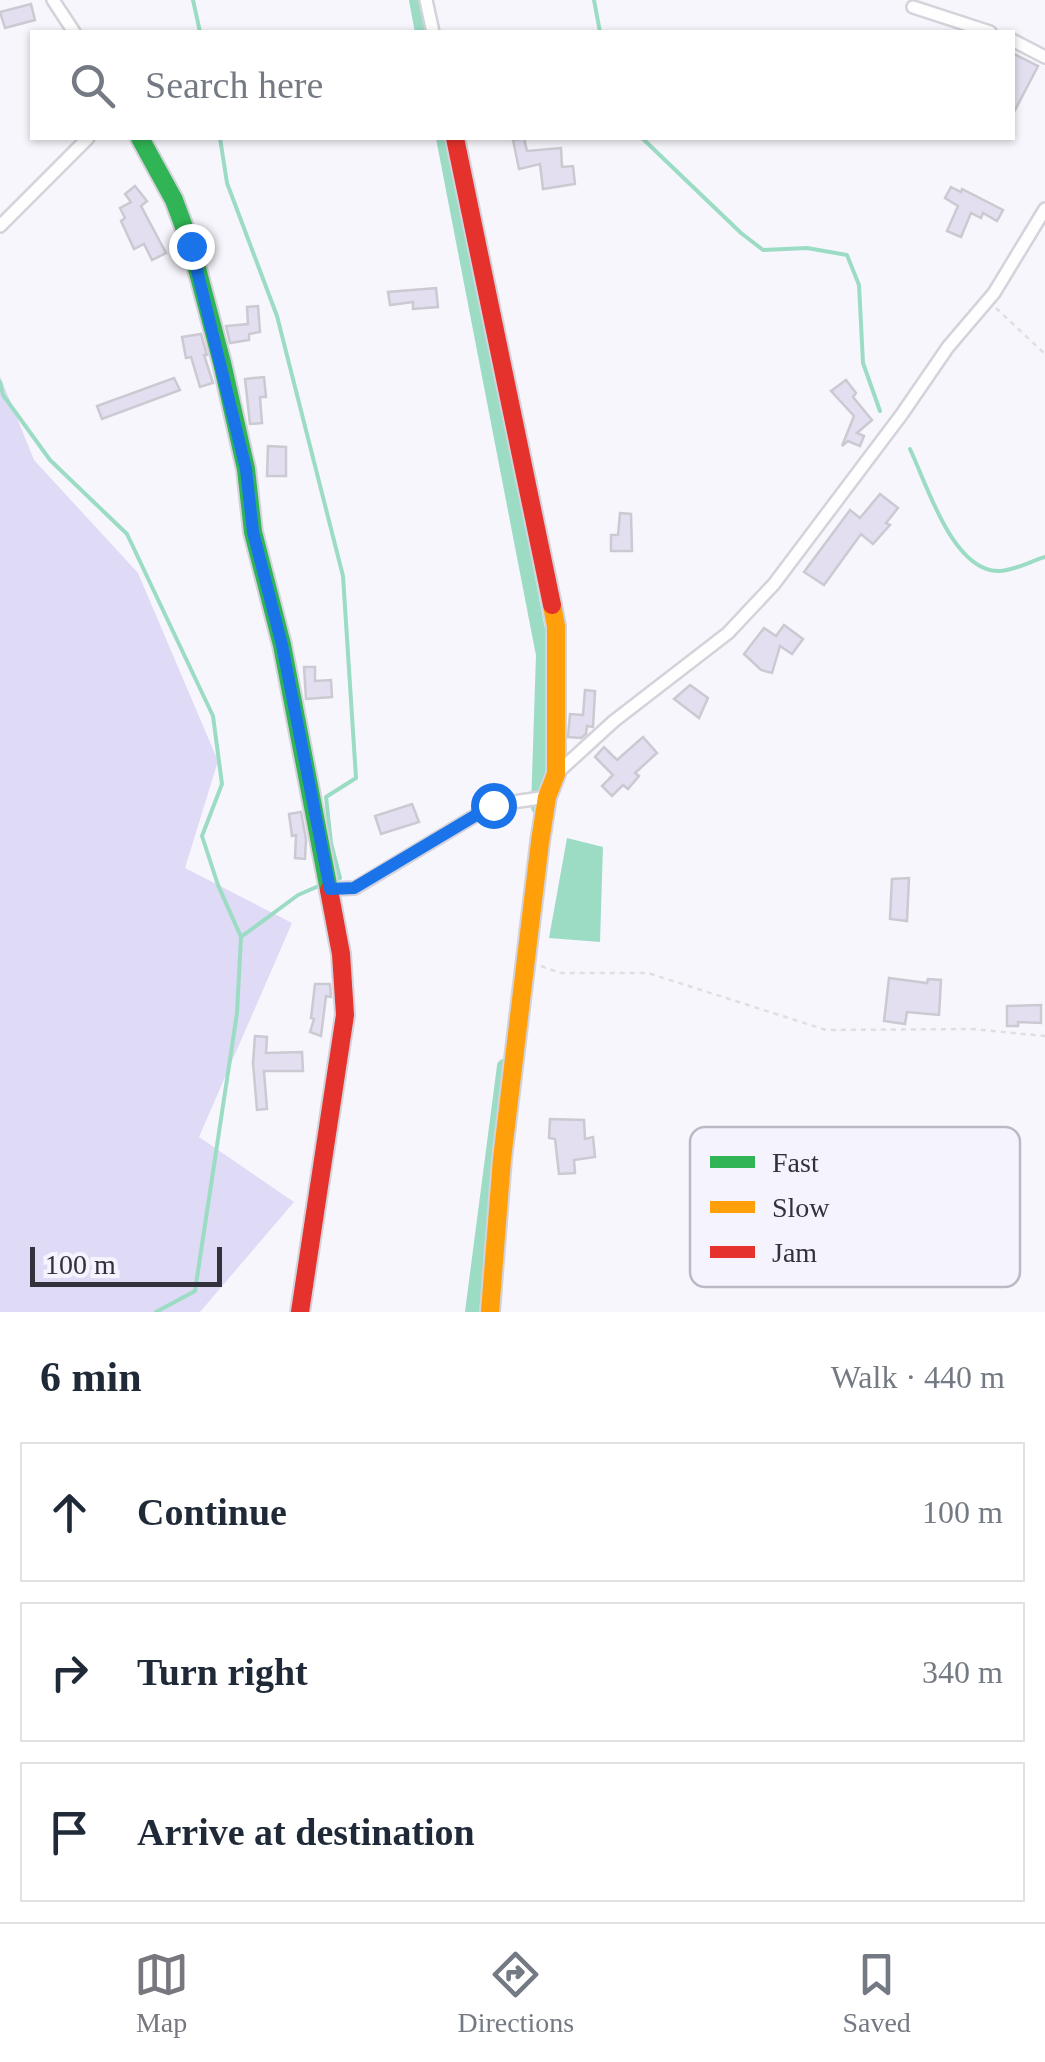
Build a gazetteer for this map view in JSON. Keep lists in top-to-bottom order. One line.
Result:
{"legend":["Fast","Slow","Jam"],"scale_bar":"100 m","page":{"search":"Search here","scale":"100 m","heading":["6 min","Walk · 440 m"],"list":[["Continue","100 m"],["Turn right","340 m"],"Arrive at destination"],"nav":["Map","Directions","Saved"]}}
